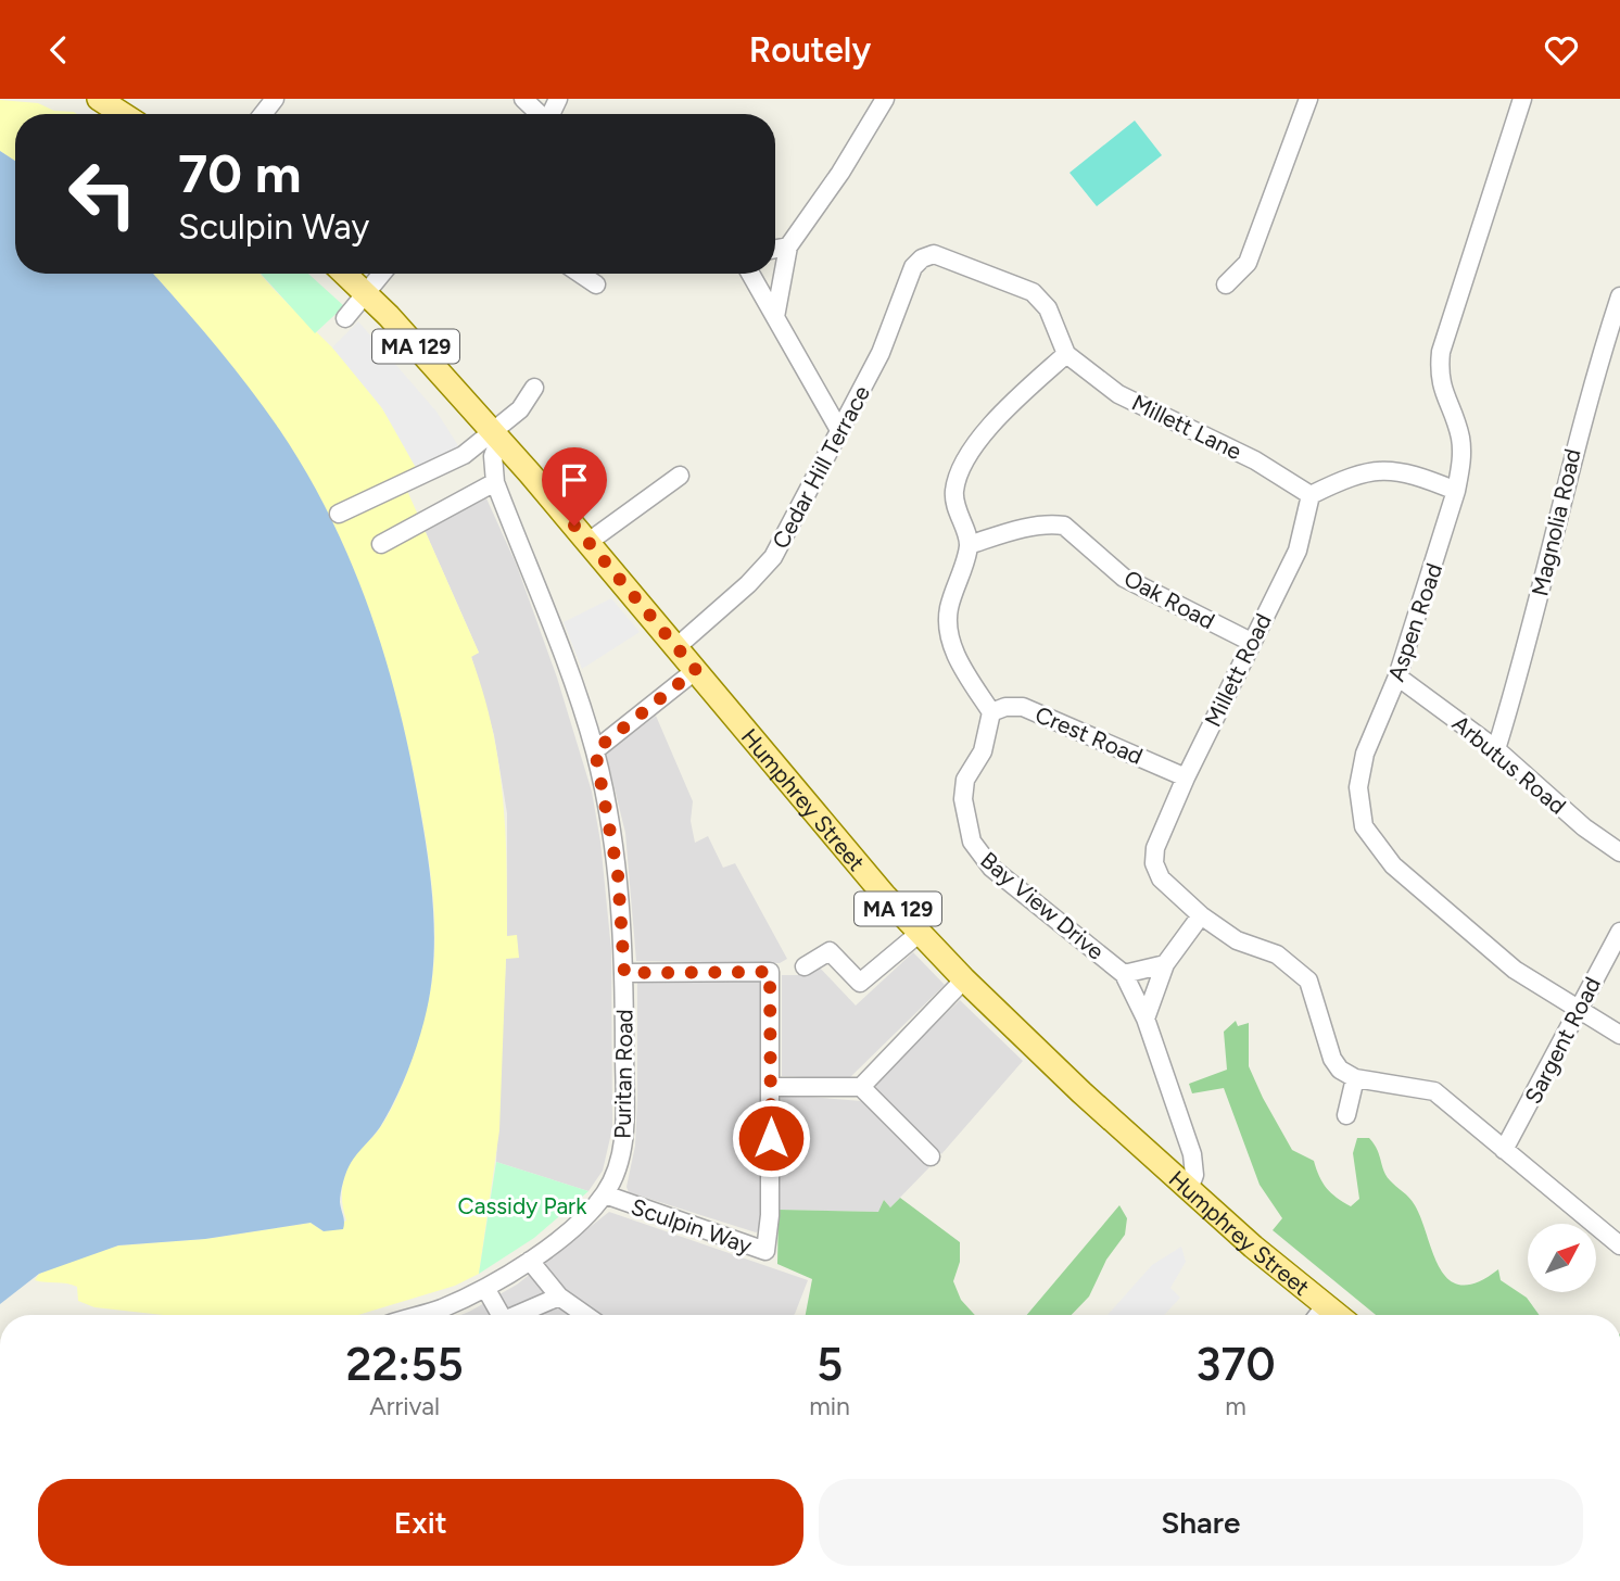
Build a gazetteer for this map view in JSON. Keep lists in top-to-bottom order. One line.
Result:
{"streets":{"main road":["MA 129","Humphrey Street"],"street":["Millett Lane","Cedar Hill Terrace","Magnolia Road","Oak Road","Aspen Road","Millett Road","Crest Road","Arbutus Road","Bay View Drive","Sargent Road","Puritan Road","Sculpin Way"]},"crossings":[["Millett Lane","Cedar Hill Terrace"],["Millett Lane","Millett Road"],["Cedar Hill Terrace","Humphrey Street"],["Magnolia Road","Arbutus Road"],["Oak Road","Millett Road"],["Aspen Road","Arbutus Road"],["Aspen Road","Sargent Road"],["Millett Road","Crest Road"],["Crest Road","Bay View Drive"],["Humphrey Street","Puritan Road"],["Puritan Road","Sculpin Way"]],"parks":["Cassidy Park"],"north":"top right","page":{"header":"Routely","turn":["70 m","Sculpin Way"],"eta":["22:55","Arrival","5","min","370","m"],"buttons":["Exit","Share"]}}
